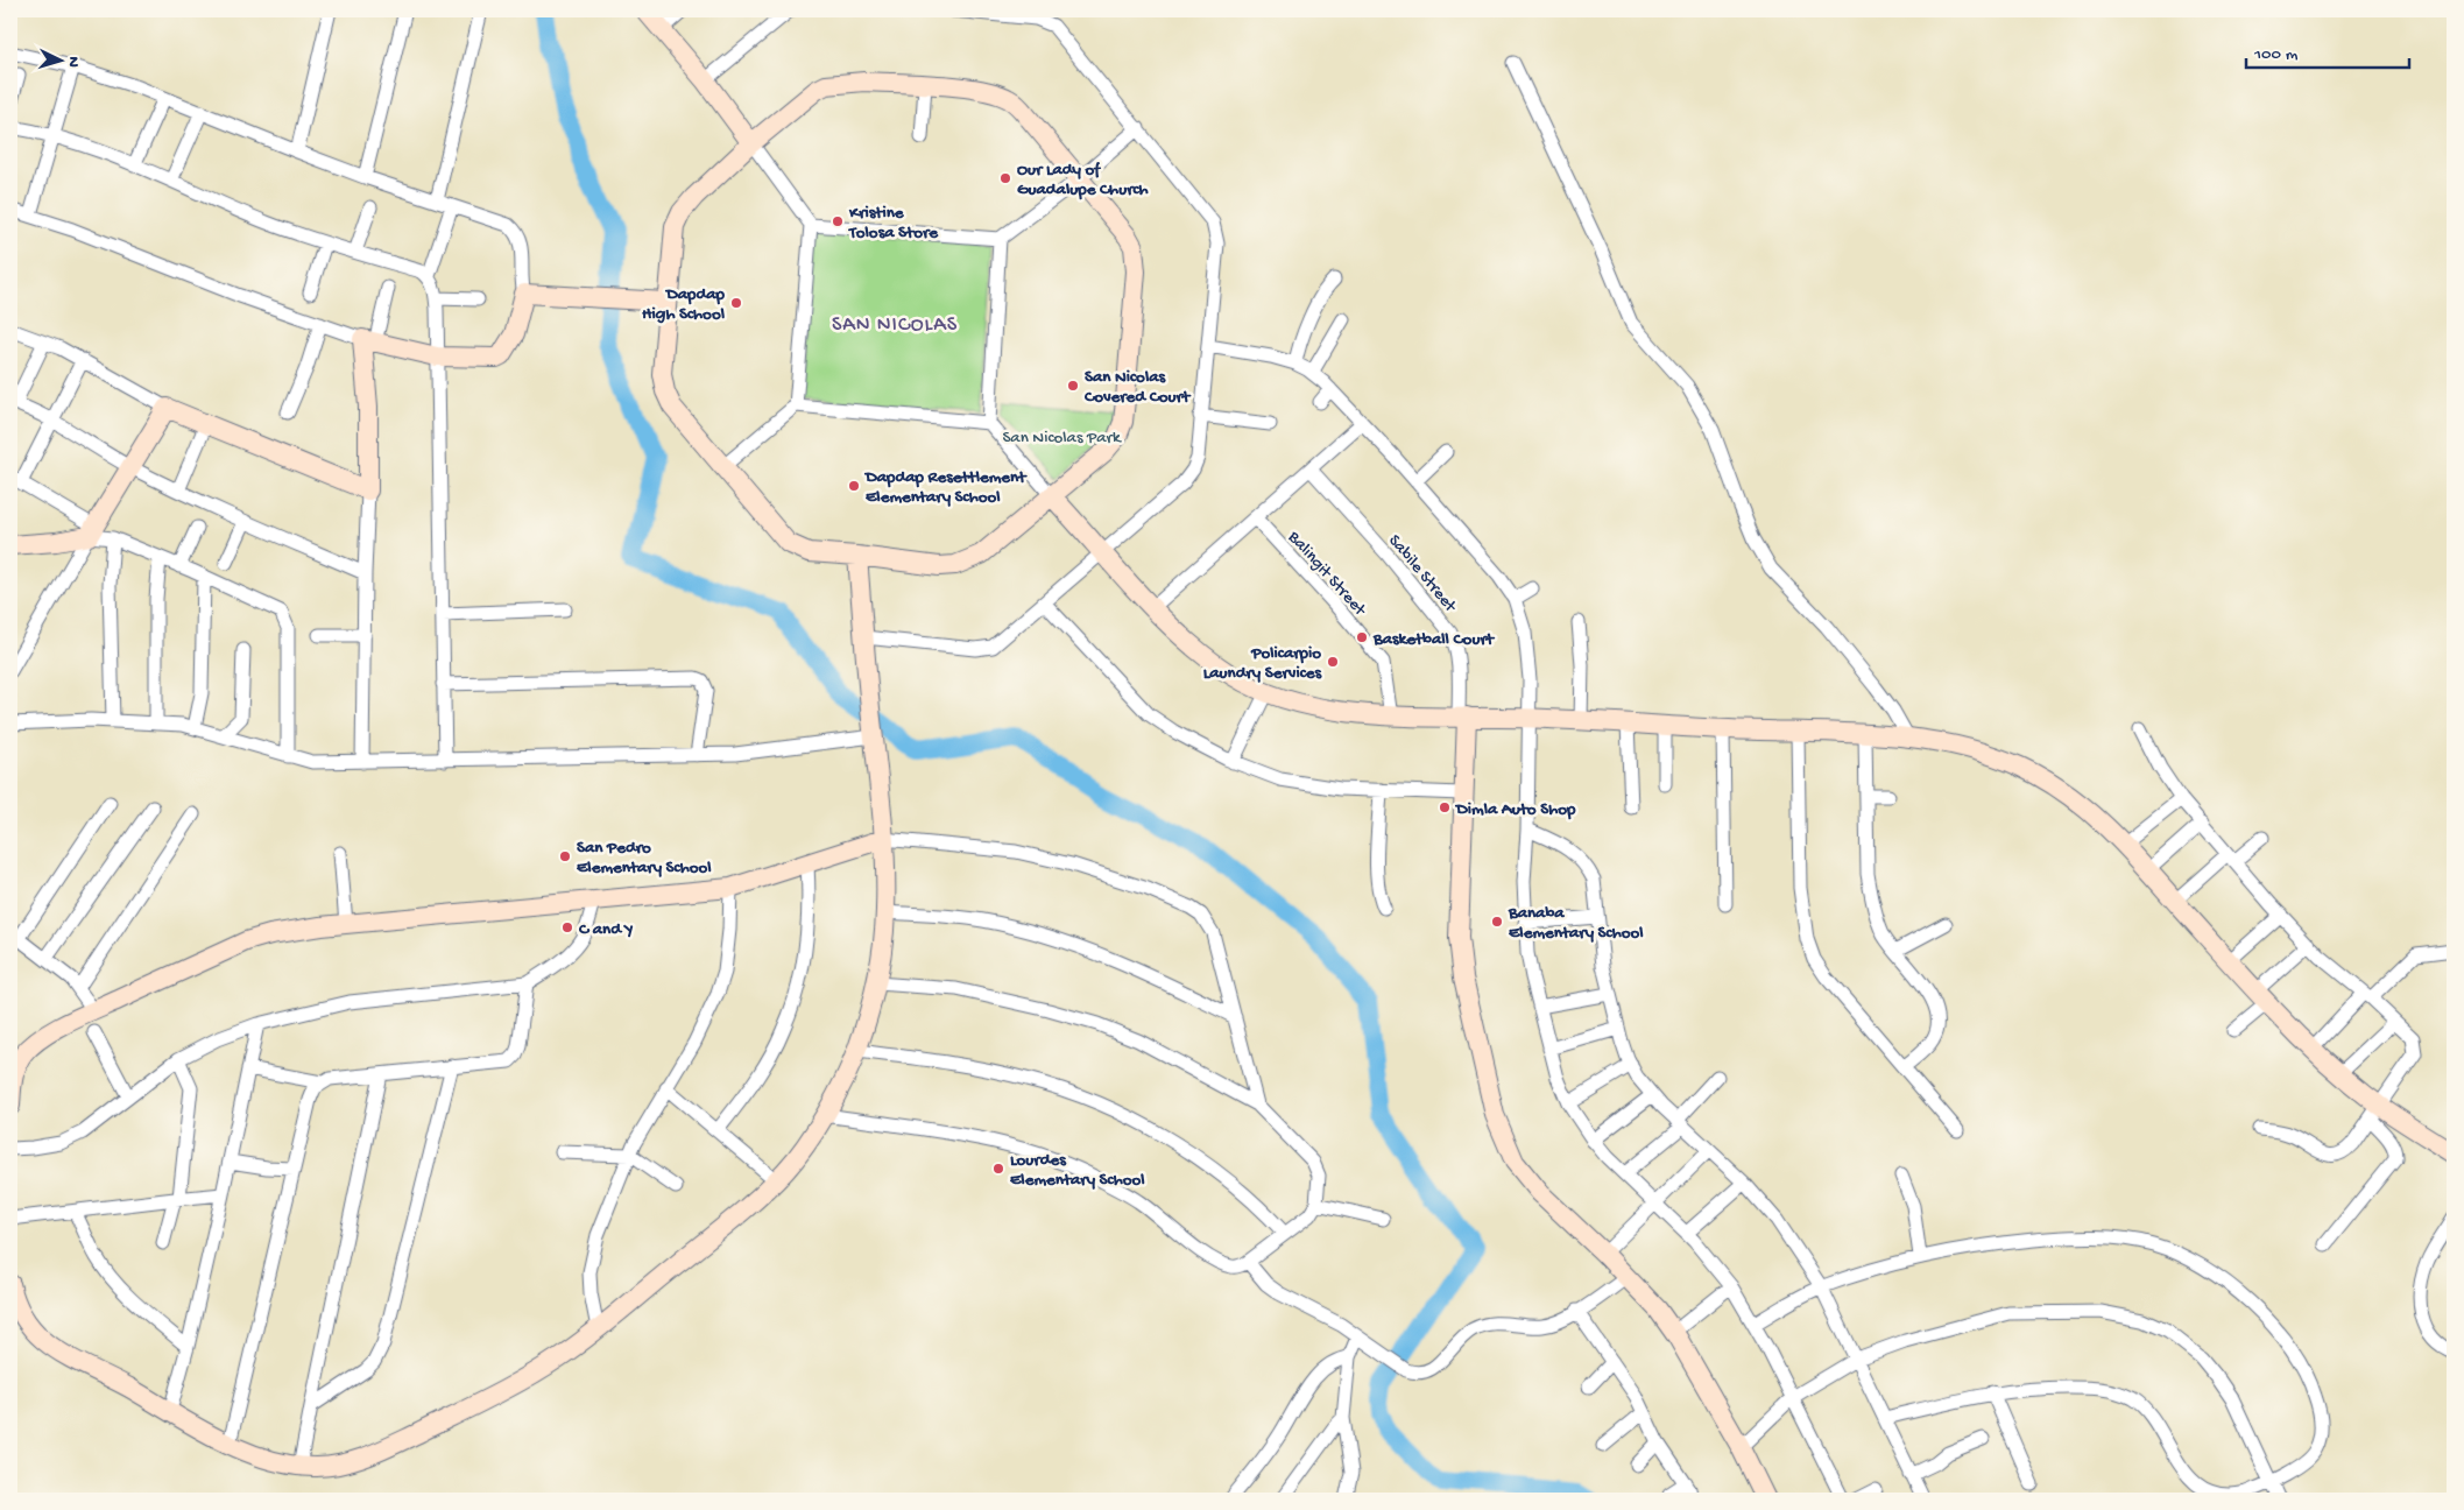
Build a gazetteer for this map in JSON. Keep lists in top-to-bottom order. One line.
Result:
{"streets":{"street":["Balingit Street","Sabile Street"]},"districts":["SAN NICOLAS"],"parks":["San Nicolas Park"],"places":["Our Lady of Guadalupe Church","Kristine Tolosa Store","Dapdap High School","San Nicolas Covered Court","Dapdap Resettlement Elementary School","Basketball Court","Policarpio Laundry Services","Dimla Auto Shop","San Pedro Elementary School","Banaba Elementary School","C and Y","Lourdes Elementary School"],"scale_bar":"100 m","north":"right"}
